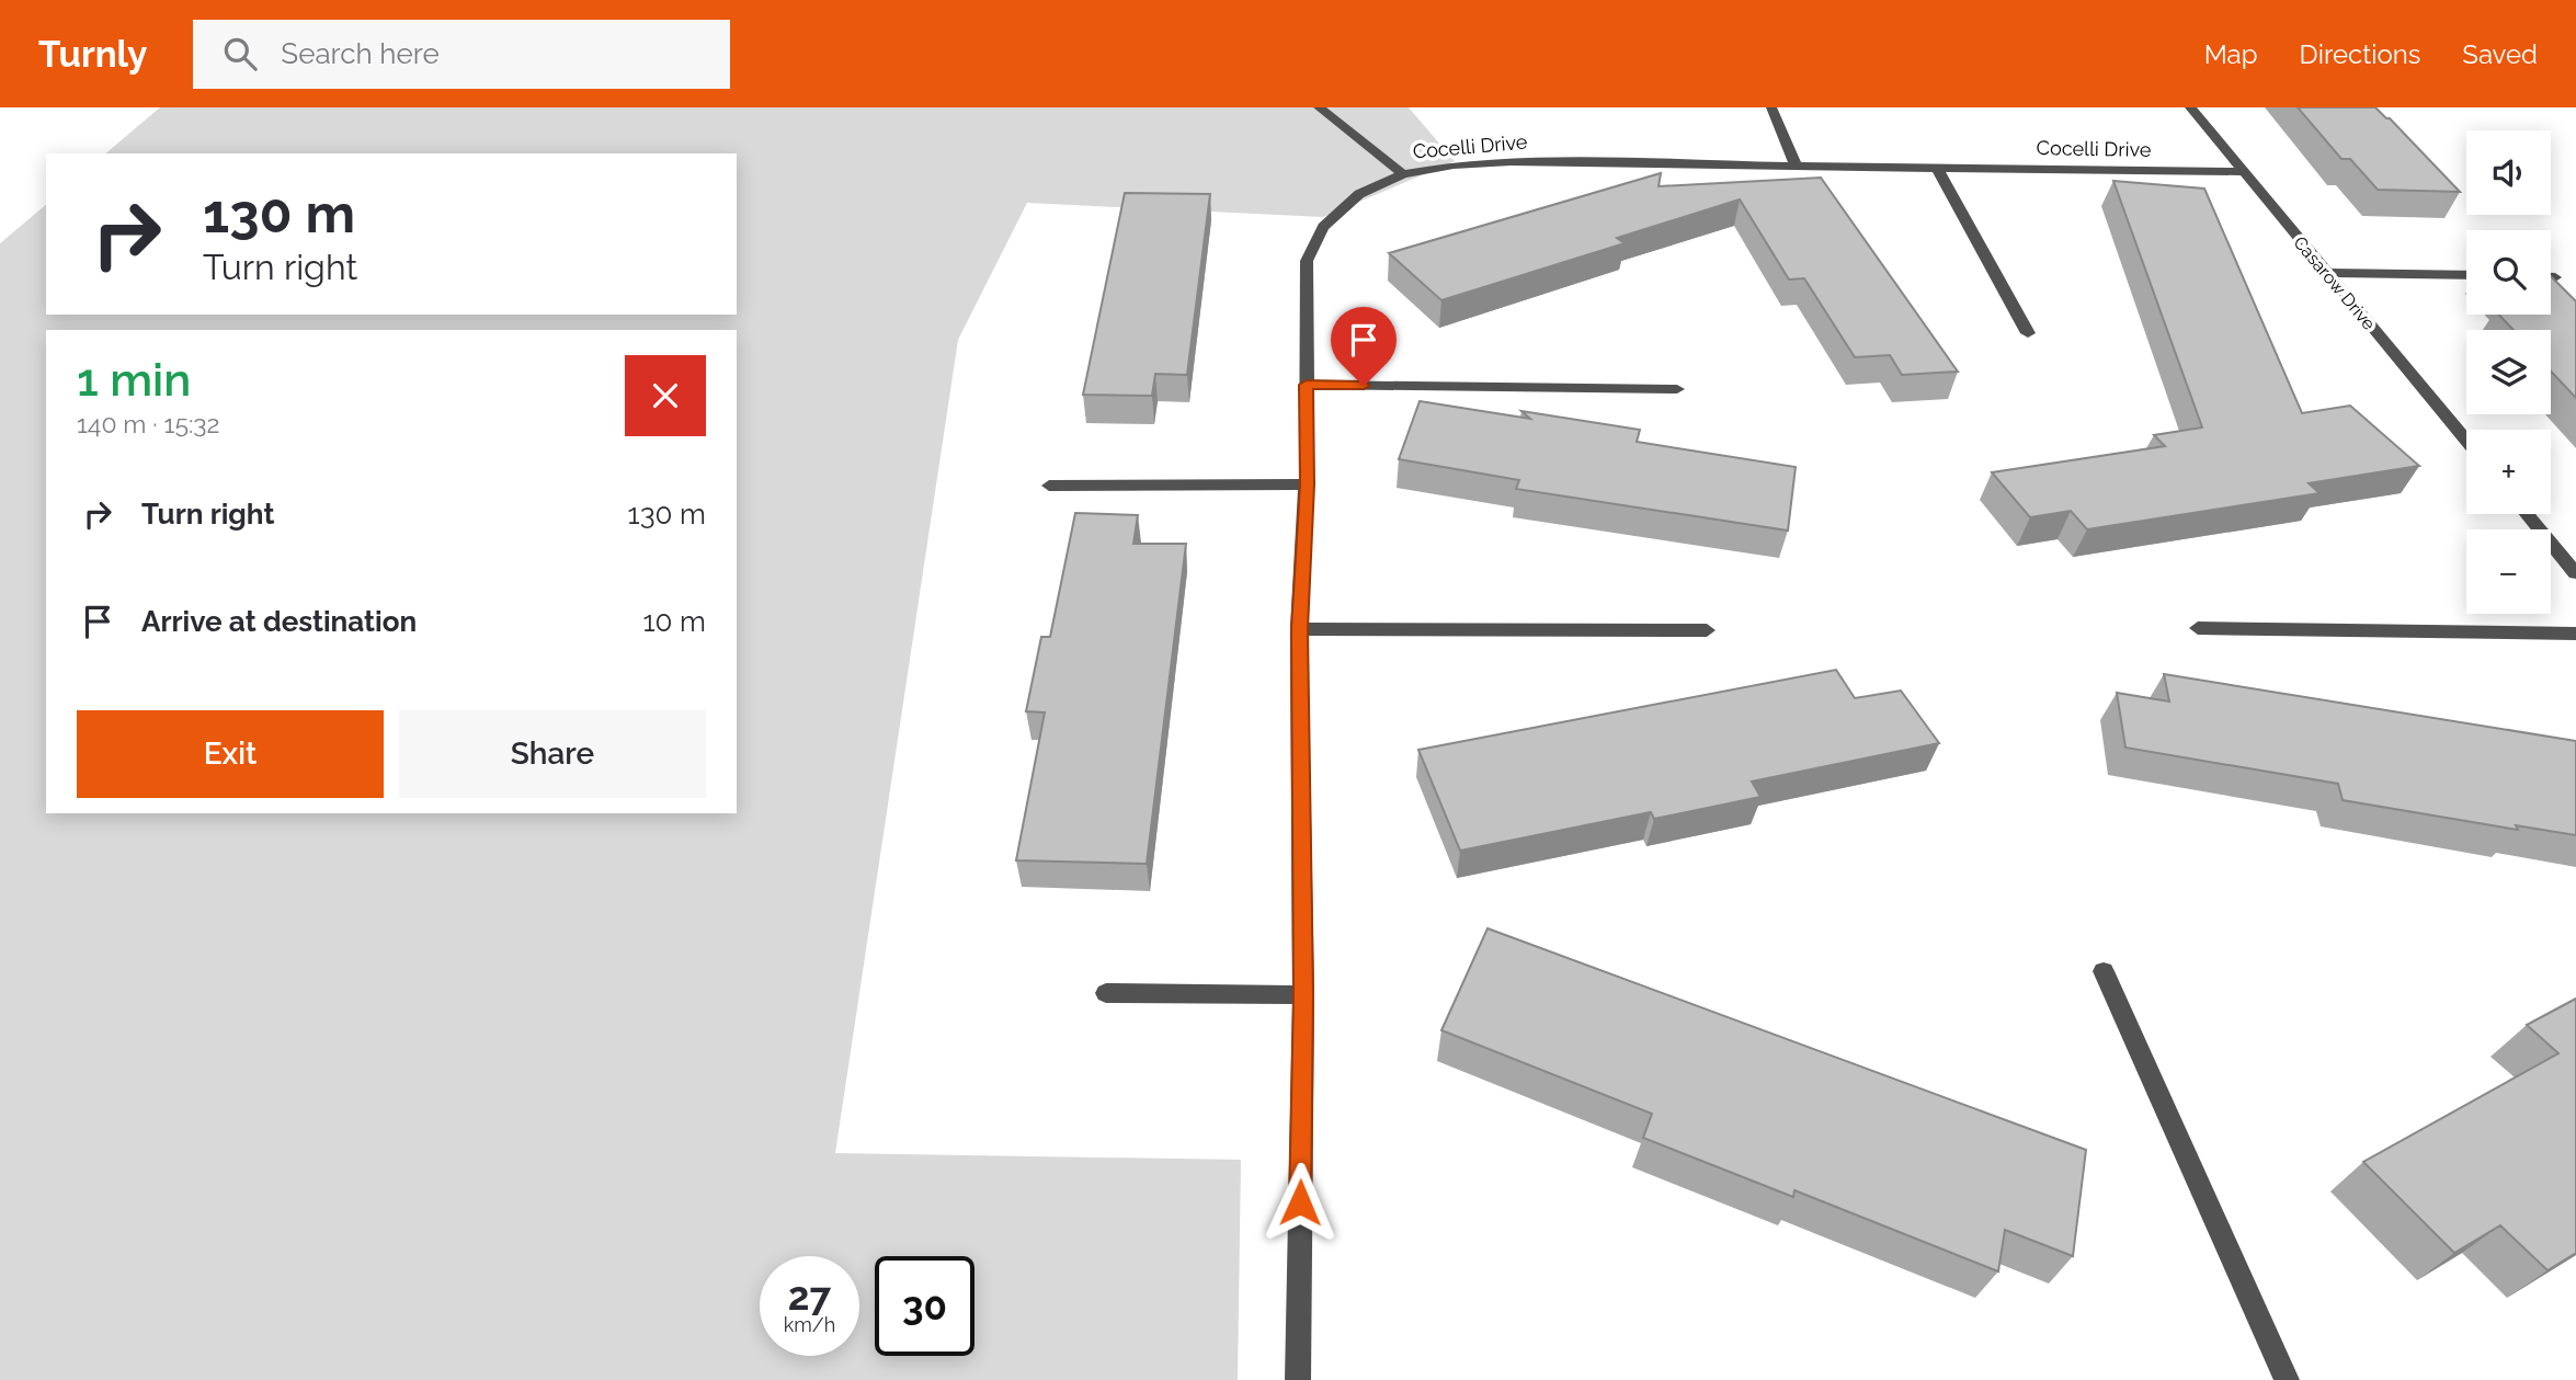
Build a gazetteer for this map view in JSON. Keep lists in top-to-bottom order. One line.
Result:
{"streets":{"street":["Cocelli Drive","Casarow Drive"]},"crossings":[["Cocelli Drive","Casarow Drive"]],"page":{"header":"Turnly","search":"Search here","nav":["Map","Directions","Saved"],"map_buttons":["+","−"],"turn":["130 m","Turn right"],"heading":["1 min","140 m · 15:32"],"list":[{"name":"Turn right","value":"130 m"},{"name":"Arrive at destination","value":"10 m"}],"buttons":["Exit","Share"],"speed":"27 km/h","limit":"30"}}
